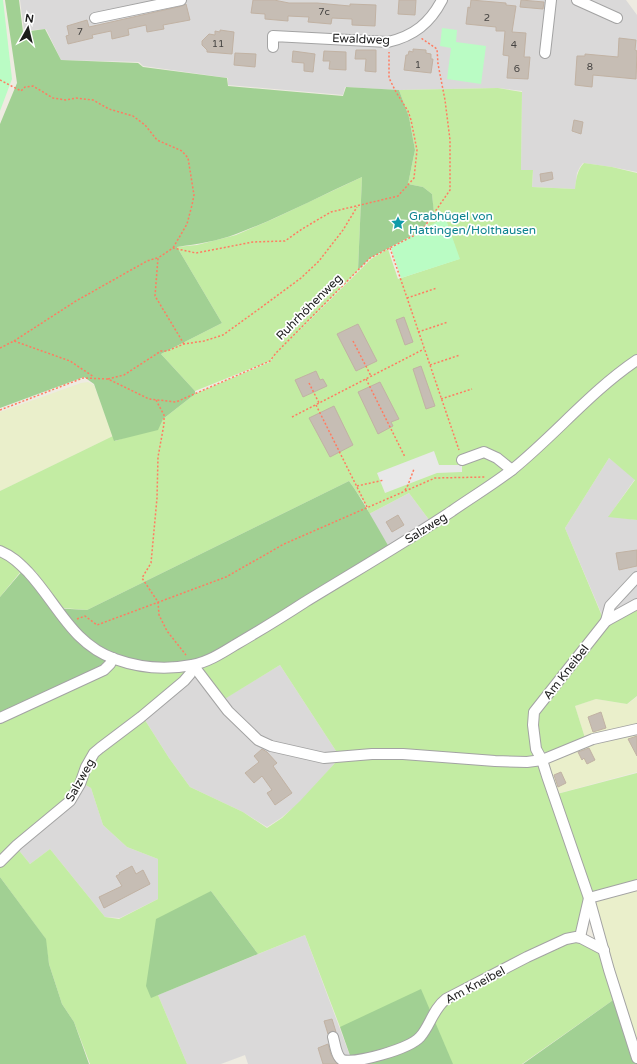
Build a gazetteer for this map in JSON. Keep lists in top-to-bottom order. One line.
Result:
{"streets":{"street":["Ewaldweg","Salzweg","Am Kneibel"],"path":["Ruhrhöhenweg"]},"crossings":[["Ewaldweg","Ruhrhöhenweg"]],"places":{"place":["Grabhügel von Hattingen/Holthausen"]},"house_numbers":["7c","2","7","11","4","1","8","6"],"north":"top"}
